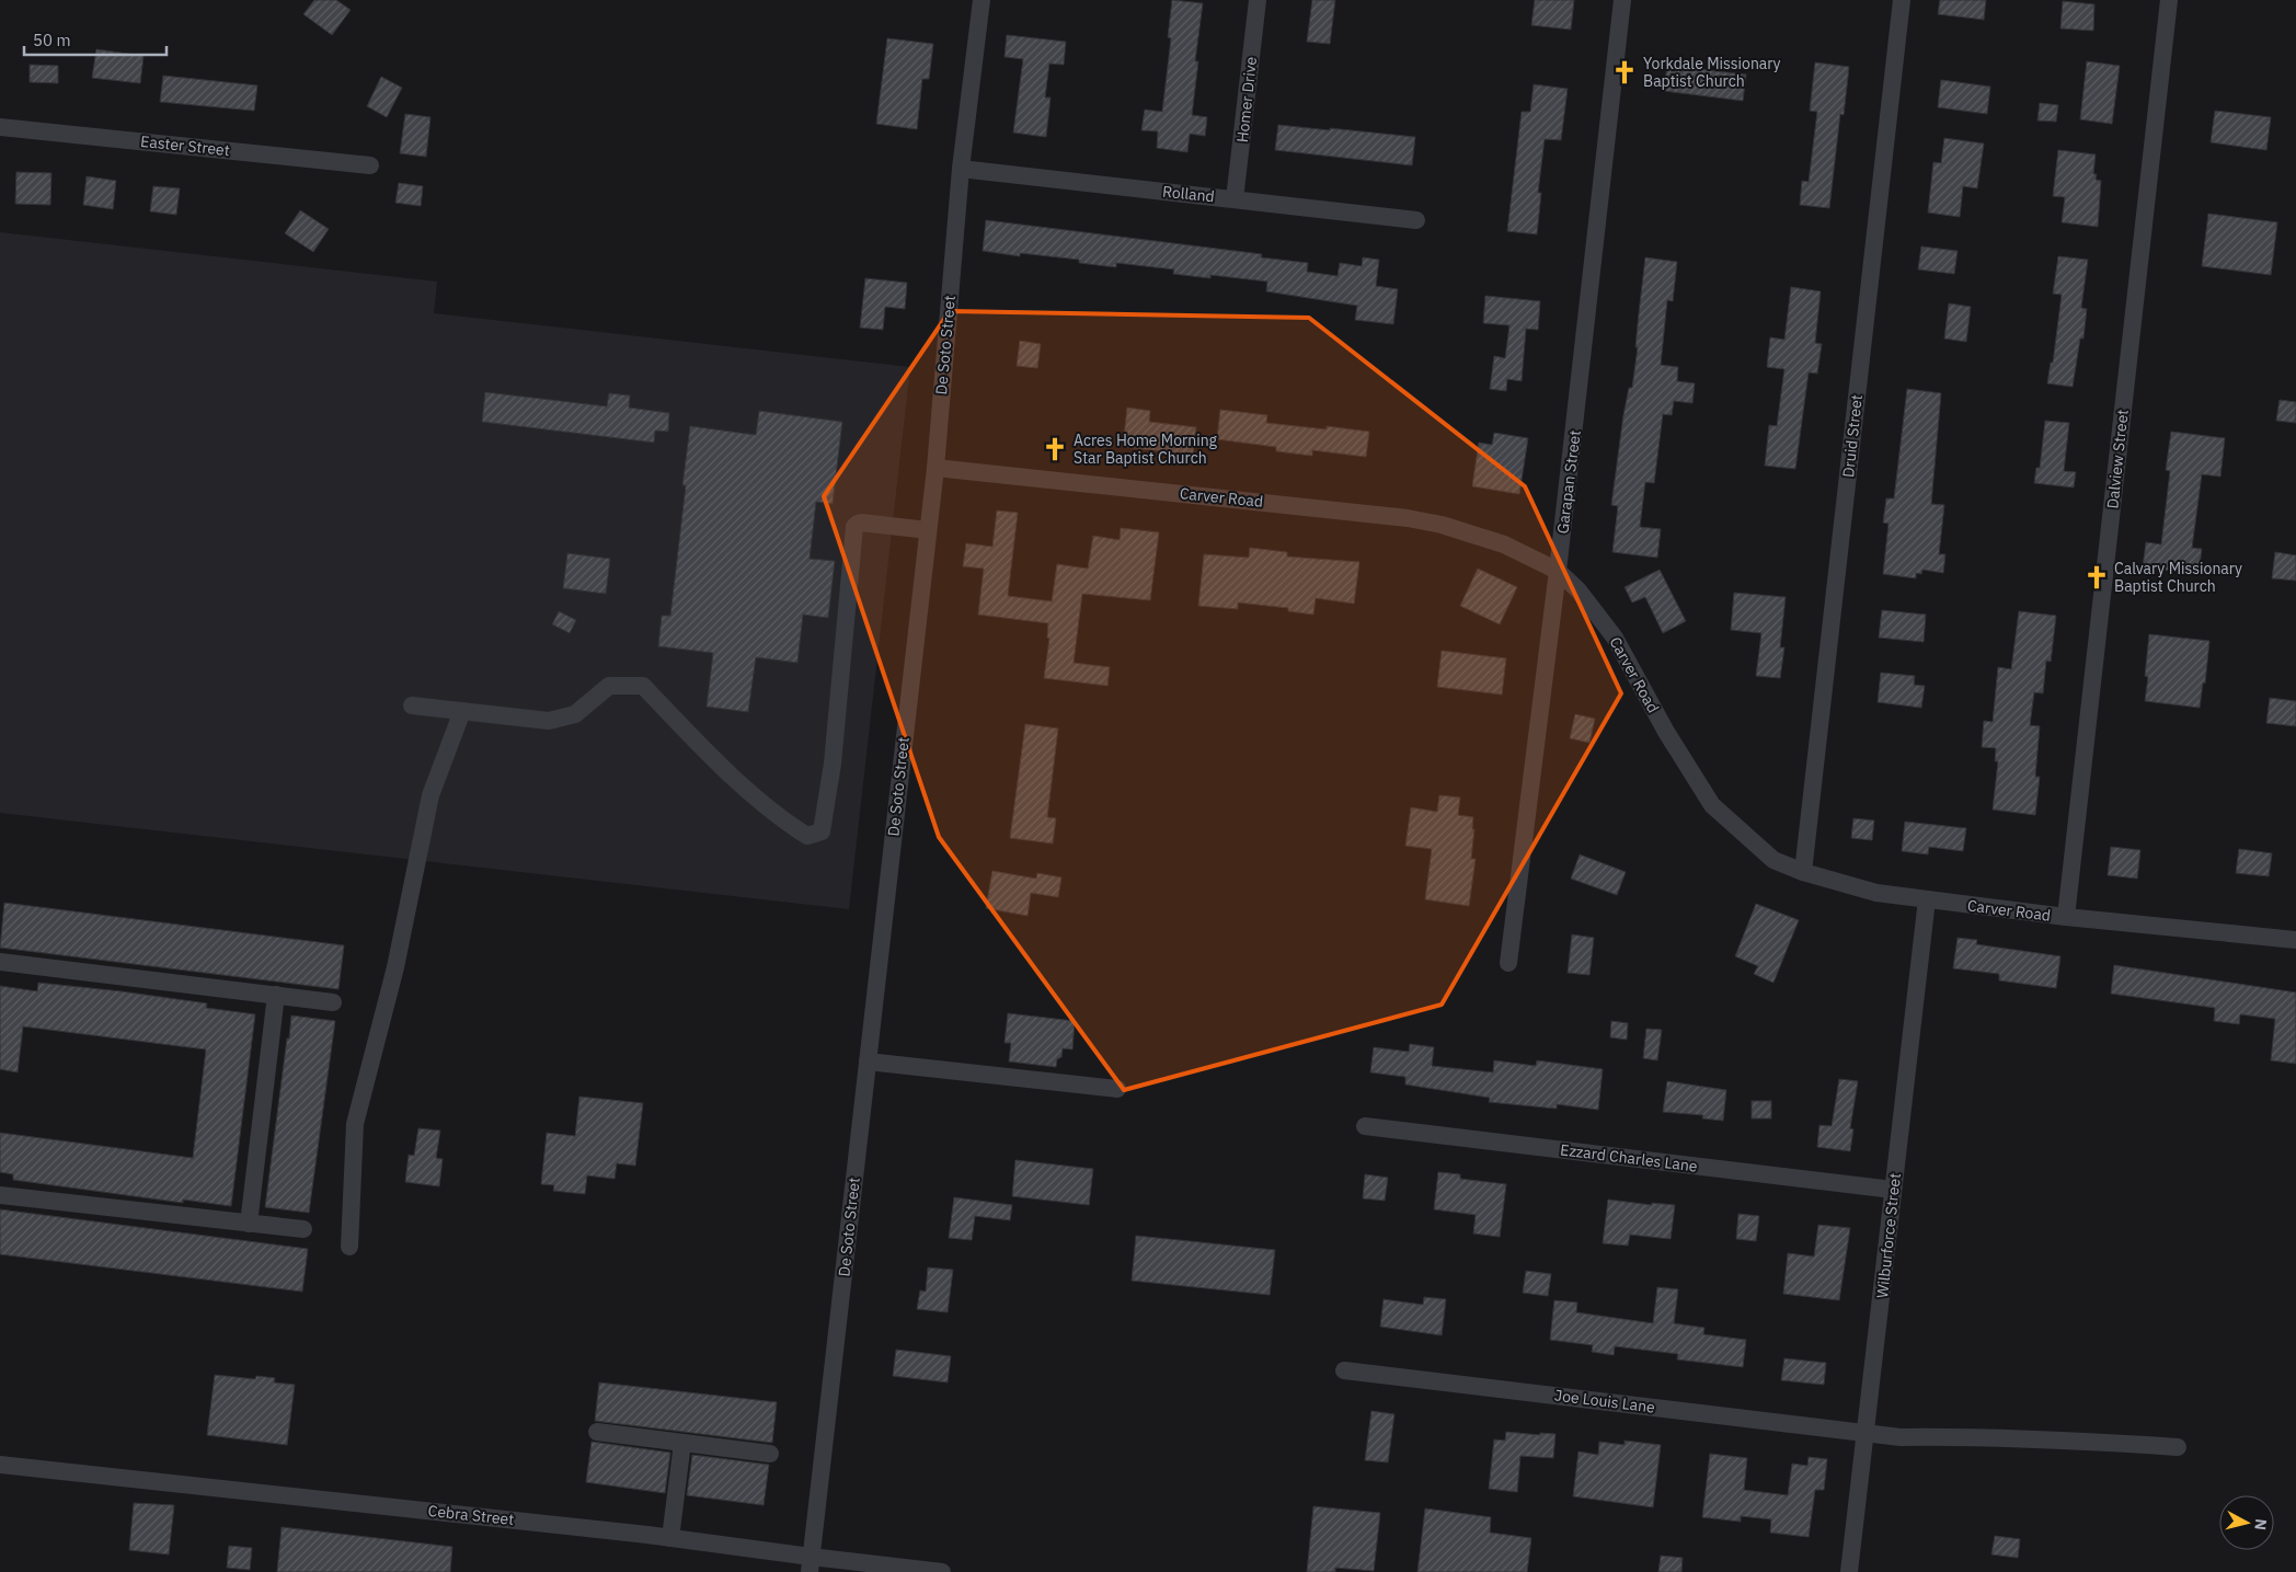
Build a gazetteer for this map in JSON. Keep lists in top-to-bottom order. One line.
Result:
{"streets":{"street":["Homer Drive","Easter Street","Rolland","De Soto Street","Druid Street","Dalview Street","Garapan Street","Carver Road","Ezzard Charles Lane","Wilburforce Street","Joe Louis Lane","Cebra Street"]},"crossings":[["Homer Drive","Rolland"],["Rolland","De Soto Street"],["De Soto Street","Carver Road"],["De Soto Street","Cebra Street"],["Druid Street","Carver Road"],["Dalview Street","Carver Road"],["Garapan Street","Carver Road"],["Carver Road","Wilburforce Street"],["Ezzard Charles Lane","Wilburforce Street"],["Wilburforce Street","Joe Louis Lane"]],"places":{"church":["Yorkdale Missionary Baptist Church","Acres Home Morning Star Baptist Church","Calvary Missionary Baptist Church"]},"scale_bar":"50 m","north":"right"}
